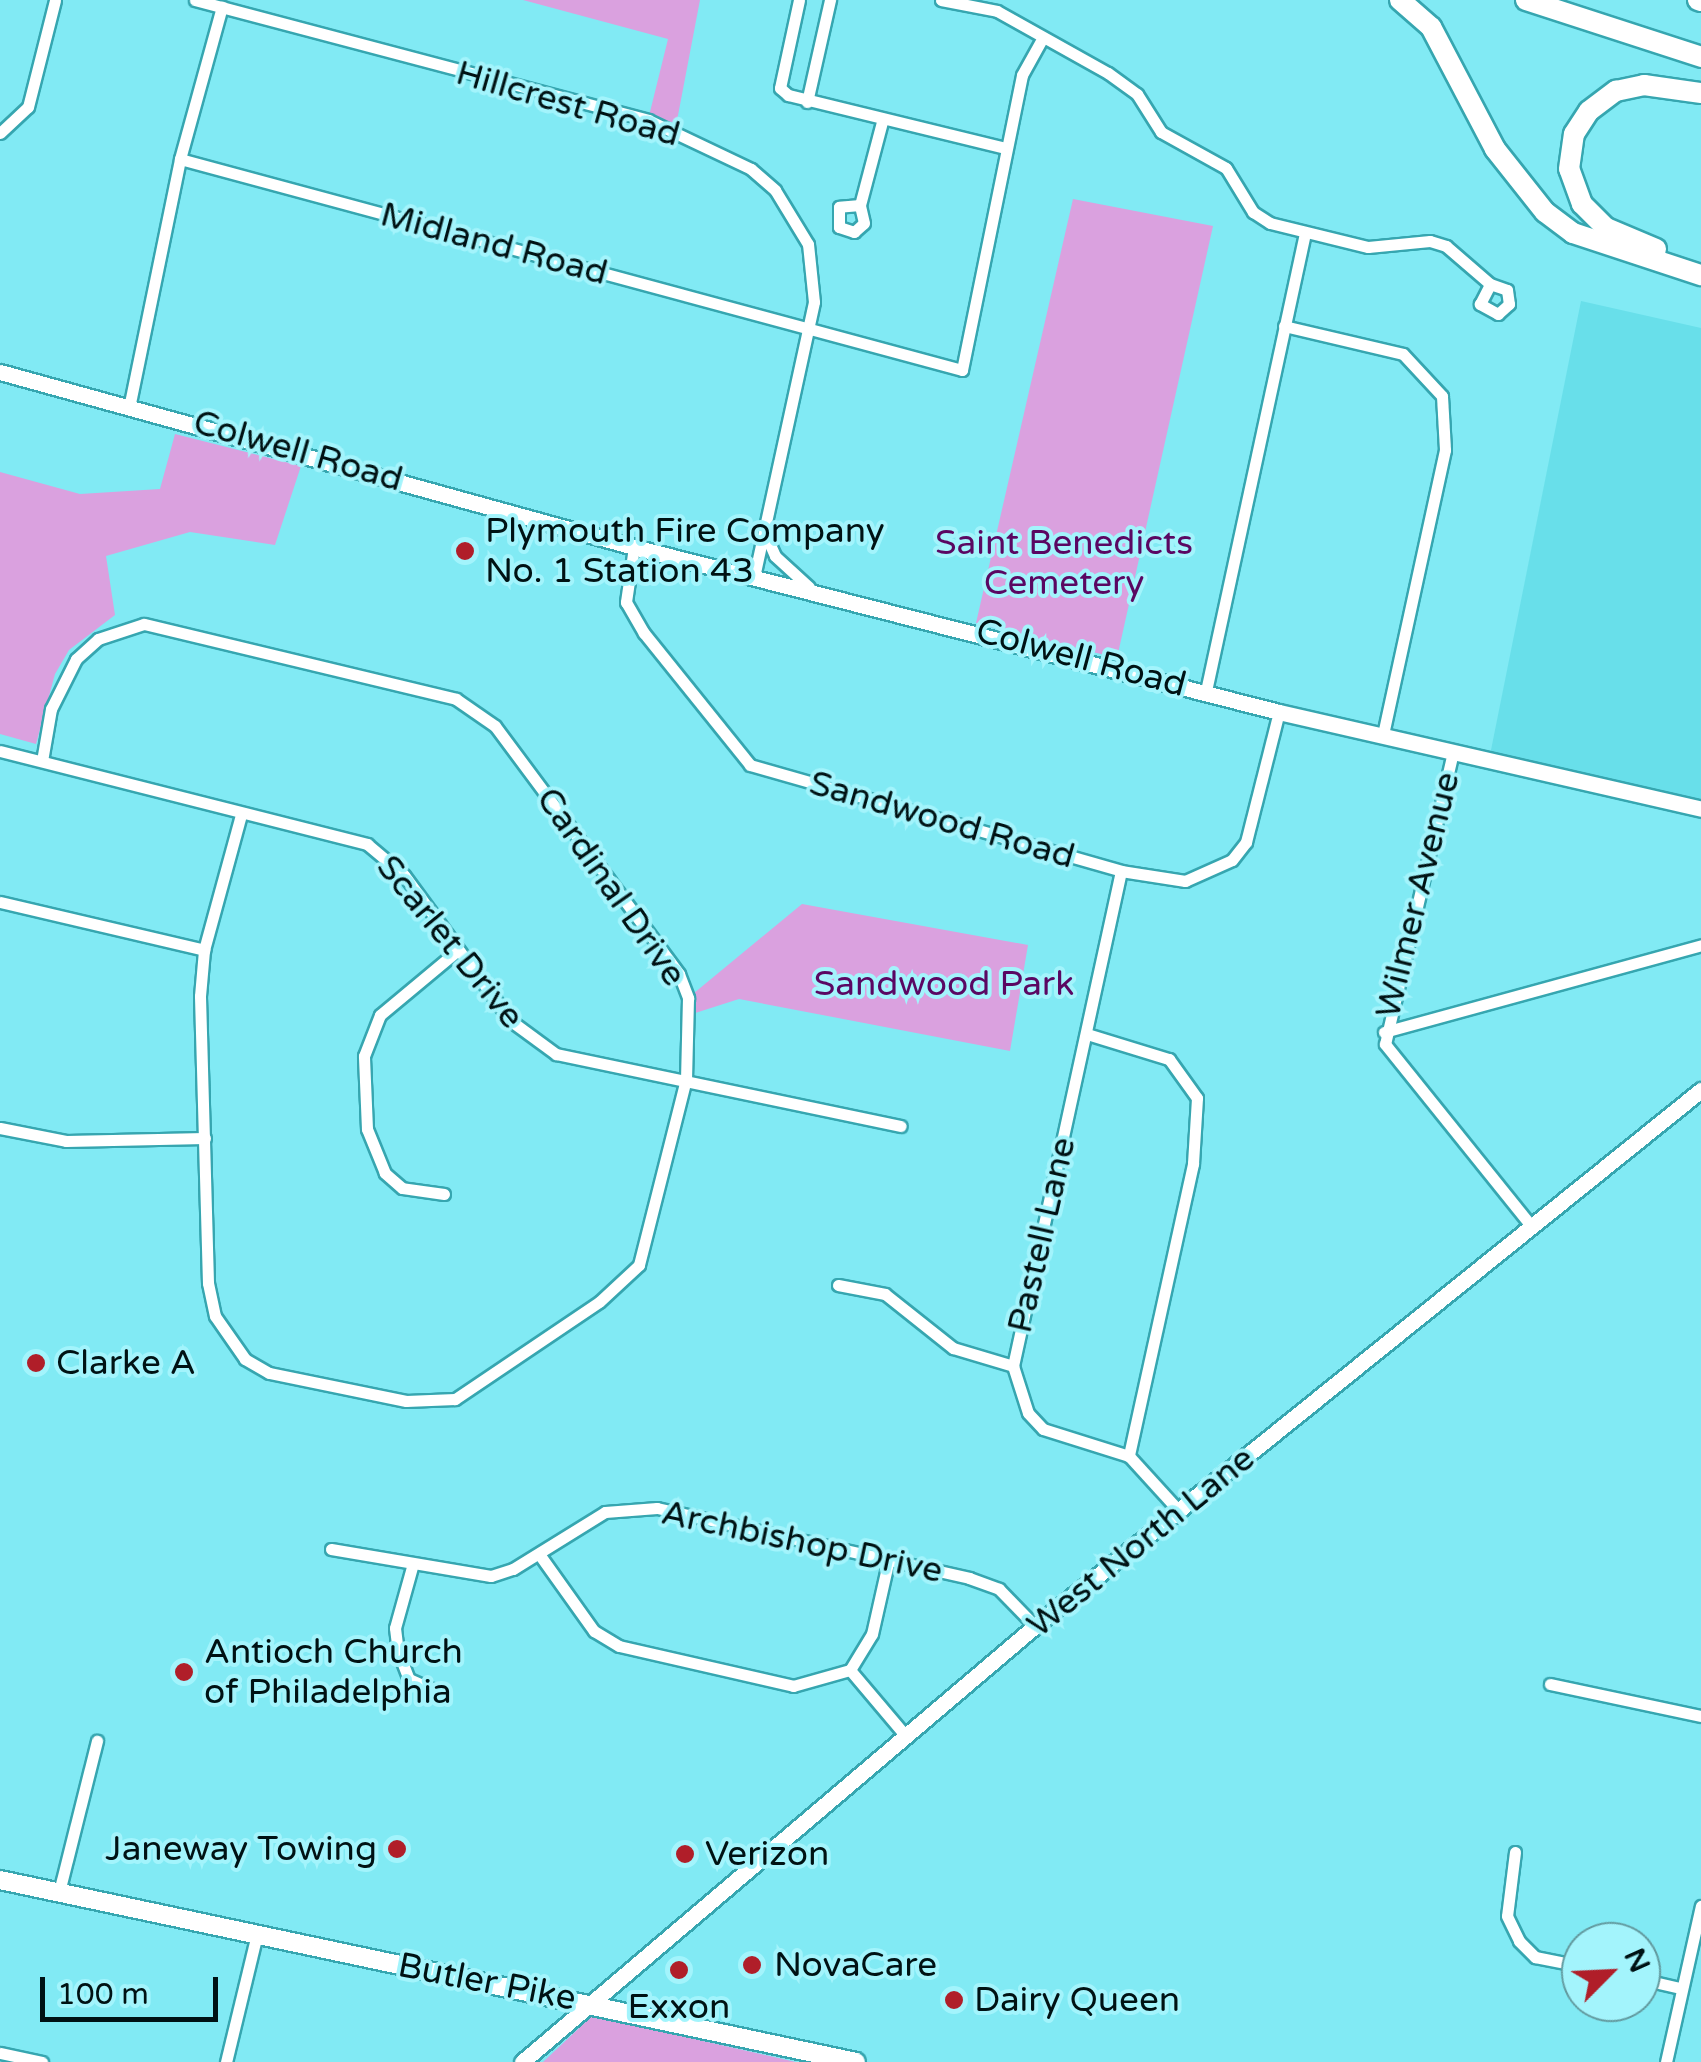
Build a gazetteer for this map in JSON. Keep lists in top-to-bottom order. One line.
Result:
{"streets":{"main road":["Butler Pike"],"street":["Hillcrest Road","Midland Road","Colwell Road","Sandwood Road","Cardinal Drive","Wilmer Avenue","Scarlet Drive","Pastell Lane","Archbishop Drive","West North Lane"]},"crossings":[["Hillcrest Road","Midland Road"],["Hillcrest Road","Colwell Road"],["Colwell Road","Sandwood Road"],["Colwell Road","Wilmer Avenue"],["Sandwood Road","Pastell Lane"],["Cardinal Drive","Scarlet Drive"],["Wilmer Avenue","West North Lane"],["Archbishop Drive","West North Lane"],["West North Lane","Butler Pike"]],"parks":["Saint Benedicts Cemetery","Sandwood Park"],"places":["Plymouth Fire Company No. 1 Station 43","Clarke A","Antioch Church of Philadelphia","Janeway Towing","Verizon","NovaCare","Exxon","Dairy Queen"],"scale_bar":"100 m","north":"top right"}
